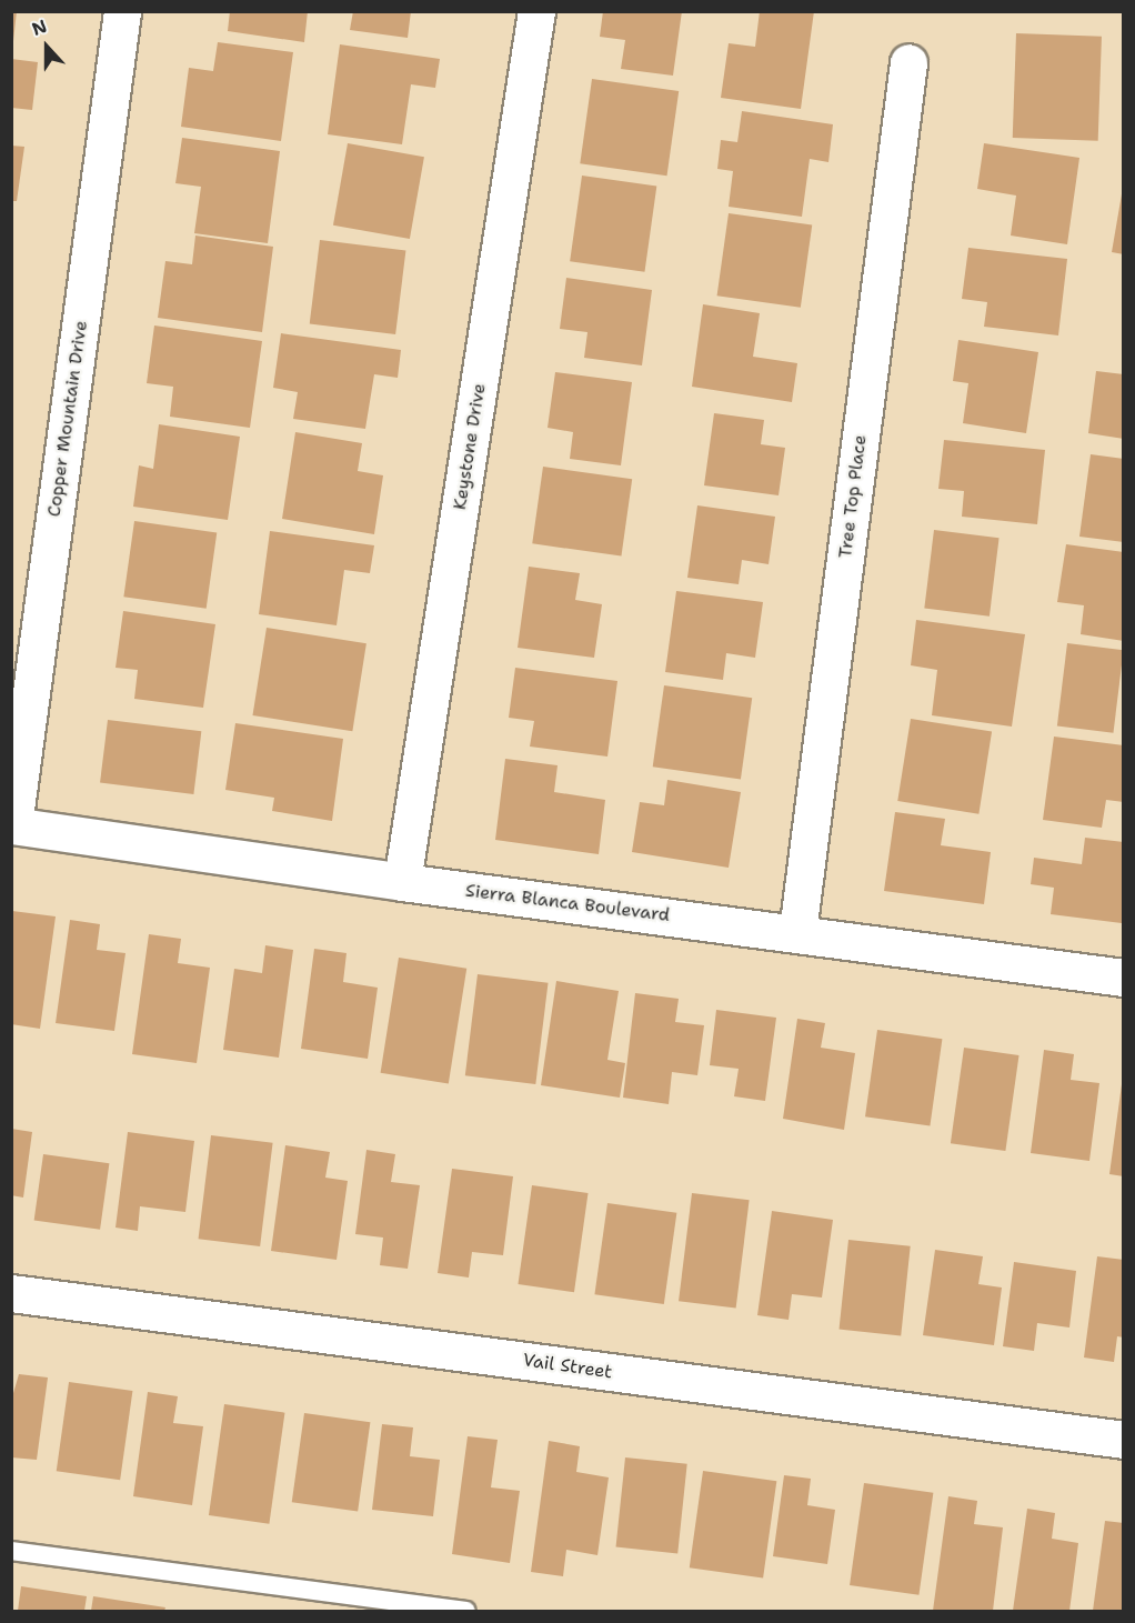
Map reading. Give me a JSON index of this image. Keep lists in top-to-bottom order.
{
  "streets": {
    "street": [
      "Copper Mountain Drive",
      "Keystone Drive",
      "Tree Top Place",
      "Sierra Blanca Boulevard",
      "Vail Street"
    ]
  },
  "crossings": [
    ["Copper Mountain Drive", "Sierra Blanca Boulevard"],
    ["Keystone Drive", "Sierra Blanca Boulevard"],
    ["Tree Top Place", "Sierra Blanca Boulevard"]
  ],
  "north": "top"
}
